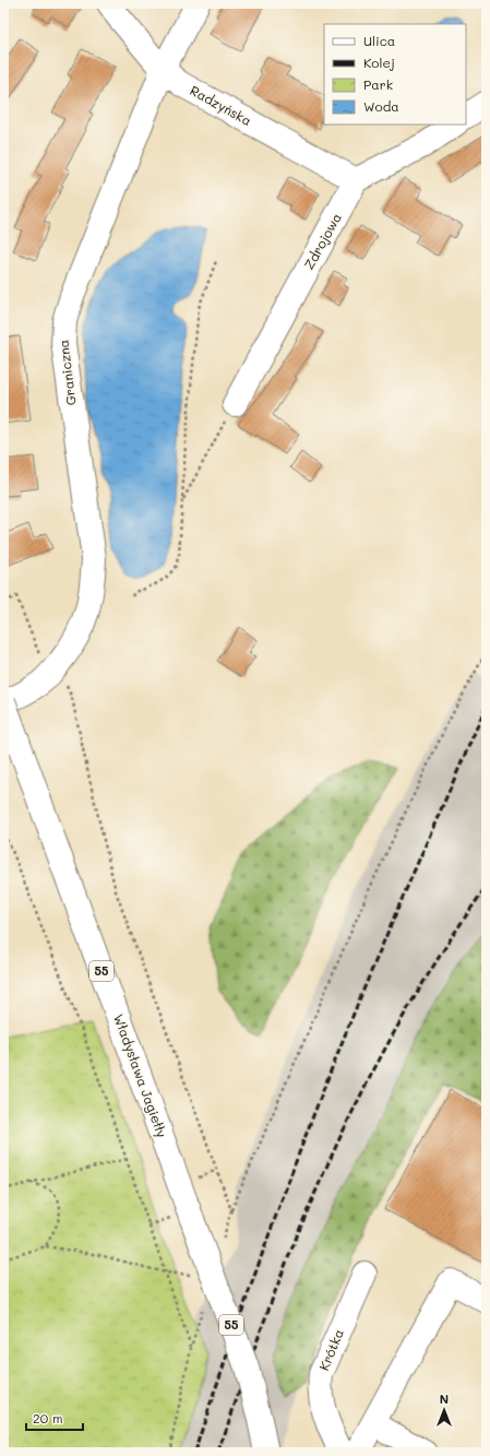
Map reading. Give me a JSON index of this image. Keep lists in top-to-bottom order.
{
  "streets": {
    "street": [
      "Radzyńska",
      "Zdrojowa",
      "Graniczna",
      "55",
      "Władysława Jagiełły",
      "Krótka"
    ]
  },
  "crossings": [
    ["Radzyńska", "Zdrojowa"],
    ["Radzyńska", "Graniczna"],
    ["Graniczna", "Władysława Jagiełły"]
  ],
  "legend": [
    "Ulica",
    "Kolej",
    "Park",
    "Woda"
  ],
  "scale_bar": "20 m",
  "north": "top"
}
